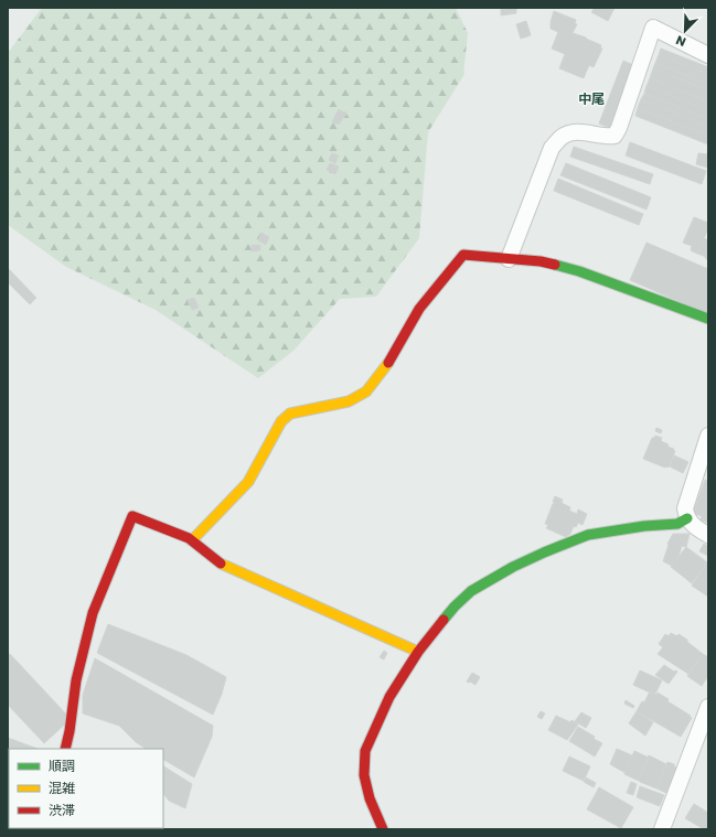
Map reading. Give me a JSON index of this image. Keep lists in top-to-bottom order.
{
  "districts": ["中尾"],
  "legend": ["順調", "混雑", "渋滞"],
  "north": "bottom left"
}
